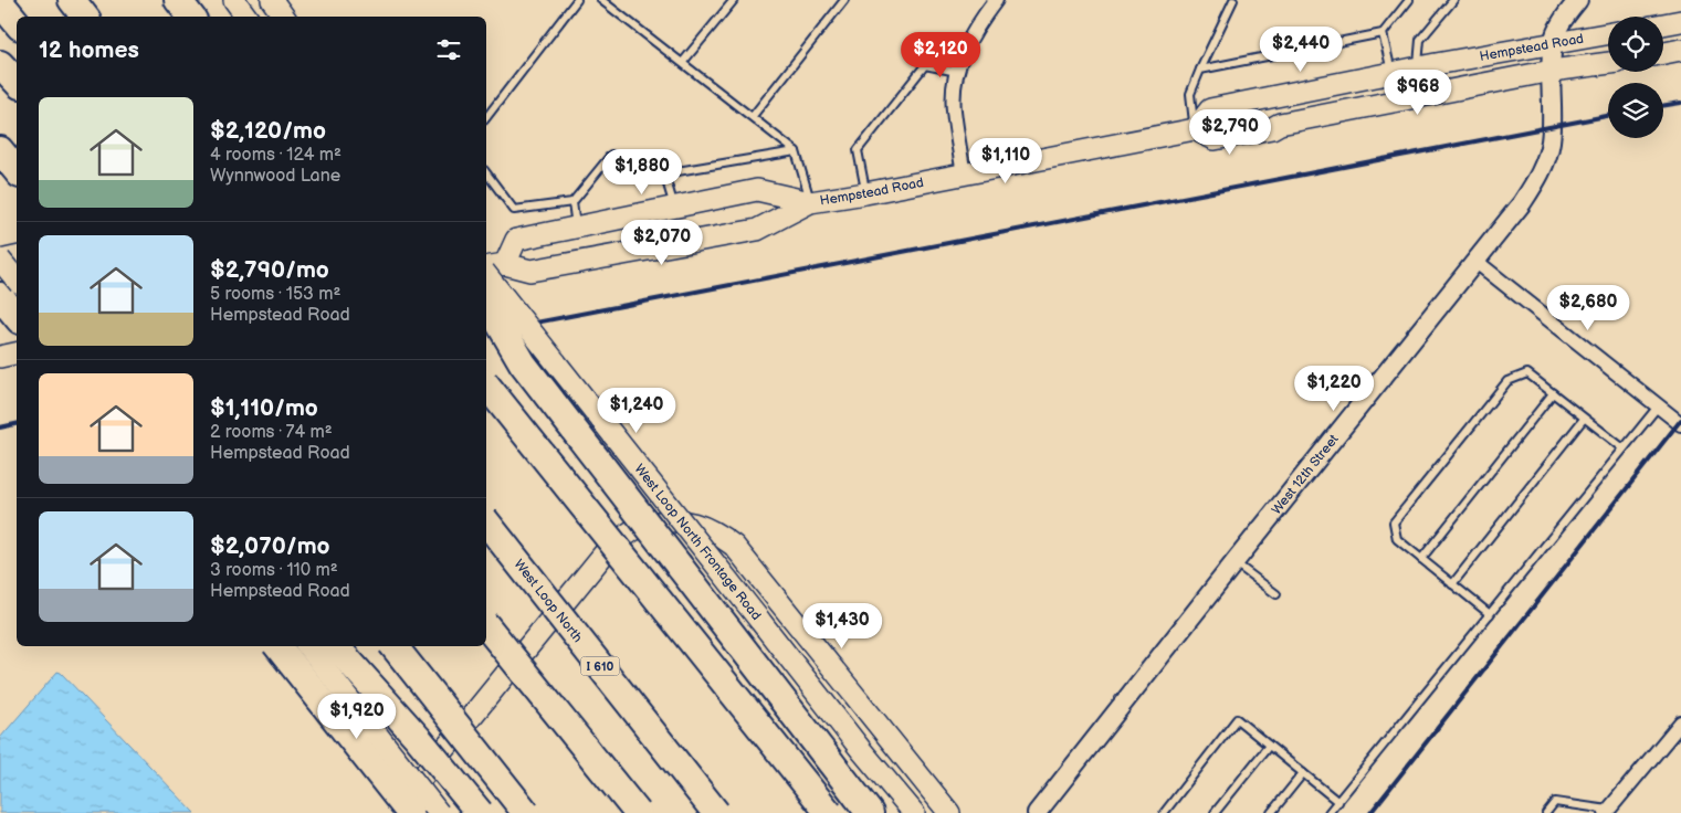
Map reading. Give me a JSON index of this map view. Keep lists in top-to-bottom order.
{
  "streets": {
    "highway": ["West Loop North", "I 610"],
    "main road": ["Hempstead Road", "West Loop North Frontage Road"],
    "street": ["West 12th Street"]
  },
  "crossings": [
    ["Hempstead Road", "West 12th Street"]
  ],
  "page": {
    "heading": "12 homes",
    "price": [
      "$2,440",
      "$2,120",
      "$968",
      "$2,790",
      "$1,110",
      "$1,880",
      "$2,070",
      "$2,680",
      "$1,220",
      "$1,240",
      "$1,430",
      "$1,920"
    ],
    "list": [
      {
        "name": "$2,120/mo",
        "note": "4 rooms · 124 m² · Wynnwood Lane"
      },
      {
        "name": "$2,790/mo",
        "note": "5 rooms · 153 m² · Hempstead Road"
      },
      {
        "name": "$1,110/mo",
        "note": "2 rooms · 74 m² · Hempstead Road"
      },
      {
        "name": "$2,070/mo",
        "note": "3 rooms · 110 m² · Hempstead Road"
      }
    ]
  }
}
